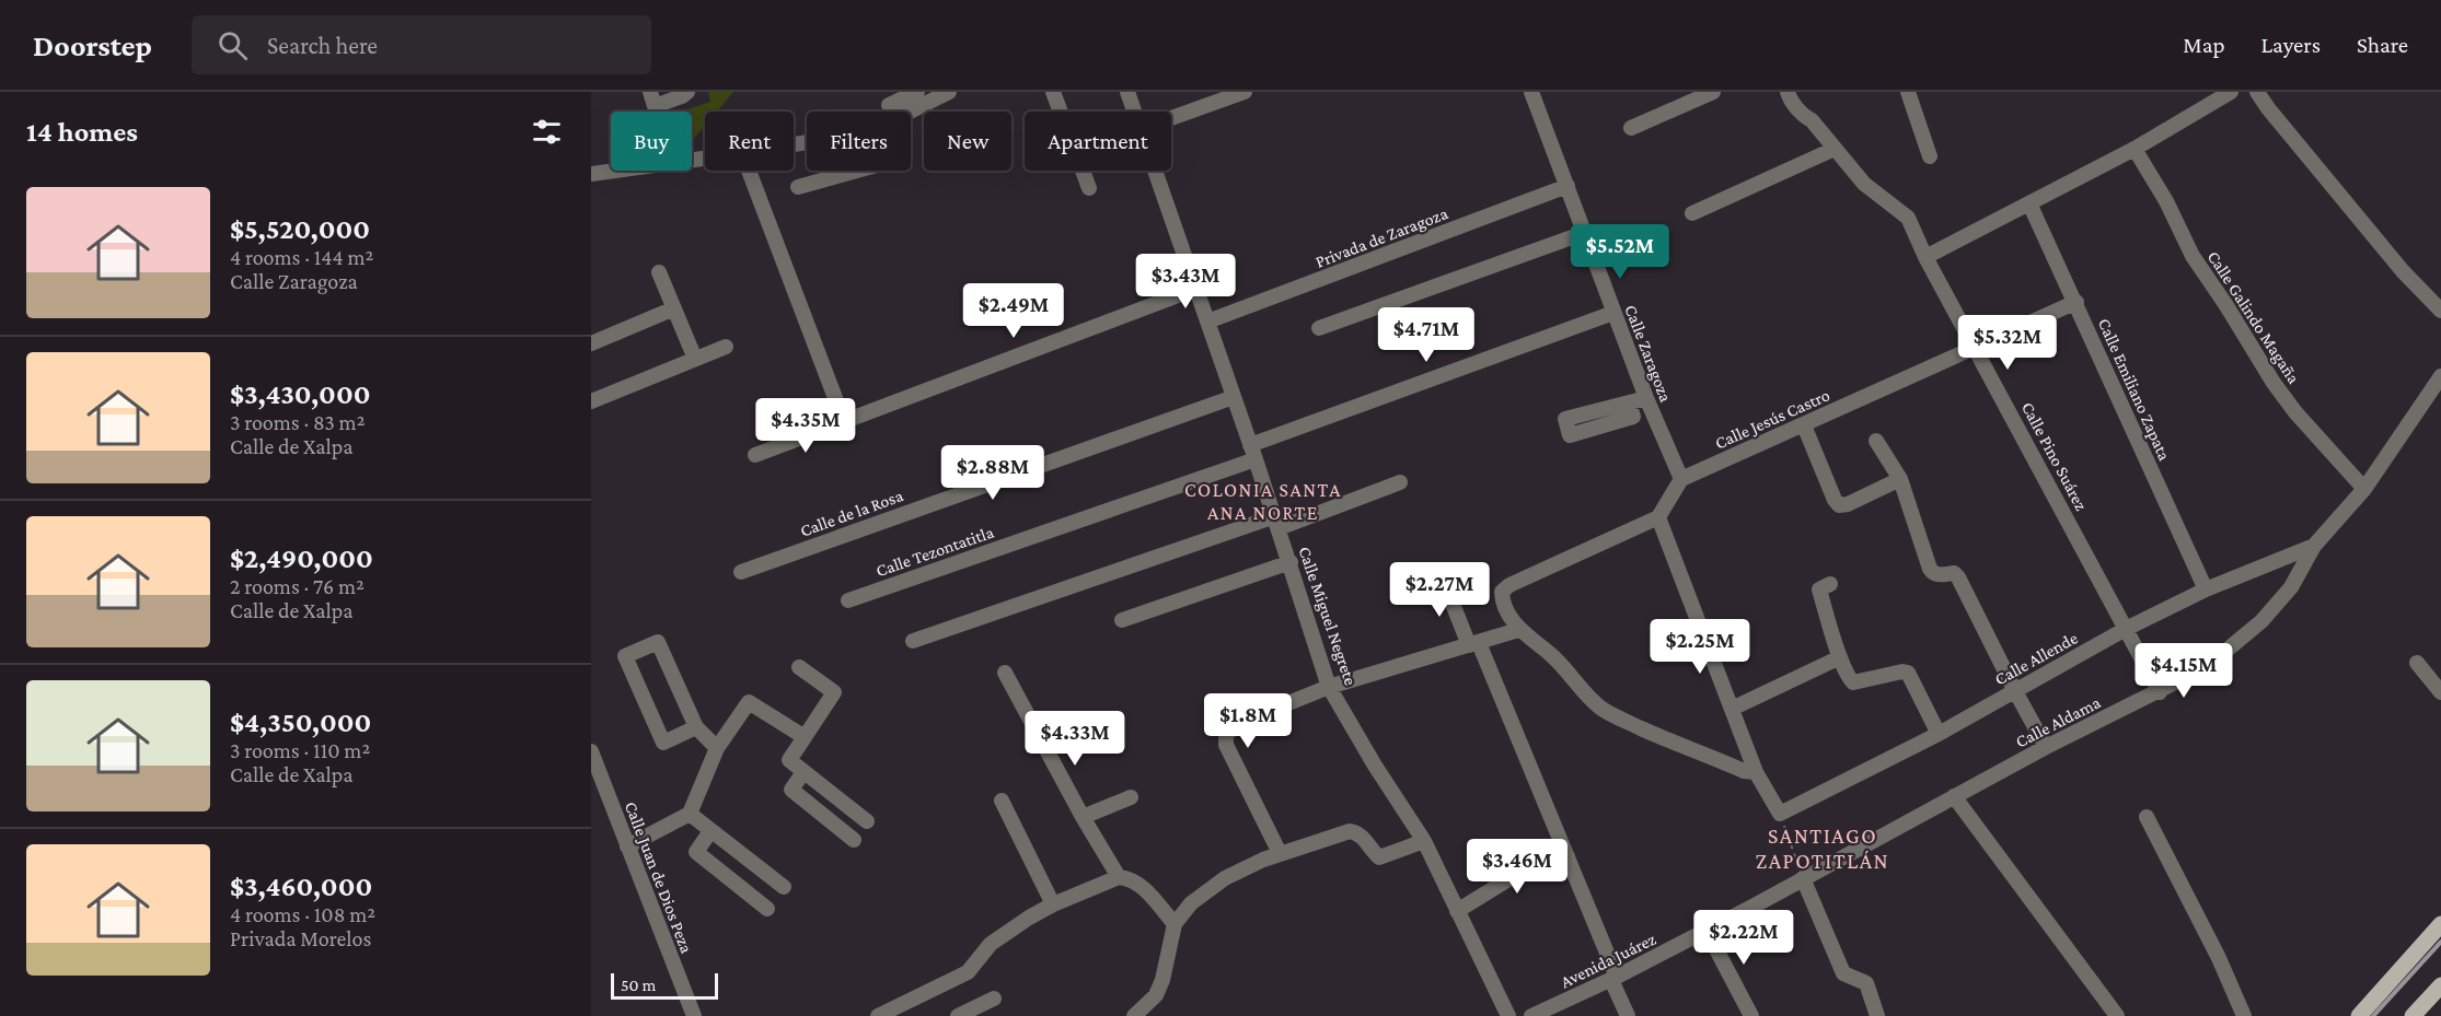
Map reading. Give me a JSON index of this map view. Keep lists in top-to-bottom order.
{
  "streets": {
    "street": [
      "Privada de Zaragoza",
      "Calle Galindo Magaña",
      "Calle Zaragoza",
      "Calle Emiliano Zapata",
      "Calle Jesús Castro",
      "Calle Pino Suárez",
      "Calle de la Rosa",
      "Calle Tezontatitla",
      "Calle Miguel Negrete",
      "Calle Allende",
      "Calle Aldama",
      "Calle Juan de Dios Peza",
      "Avenida Juárez"
    ]
  },
  "crossings": [
    ["Privada de Zaragoza", "Calle Zaragoza"],
    ["Privada de Zaragoza", "Calle Miguel Negrete"],
    ["Calle Galindo Magaña", "Calle Aldama"],
    ["Calle Zaragoza", "Calle Jesús Castro"],
    ["Calle Emiliano Zapata", "Calle Jesús Castro"],
    ["Calle Emiliano Zapata", "Calle Allende"],
    ["Calle Jesús Castro", "Calle Pino Suárez"],
    ["Calle Pino Suárez", "Calle Allende"],
    ["Calle Pino Suárez", "Calle Aldama"],
    ["Calle de la Rosa", "Calle Miguel Negrete"],
    ["Calle Tezontatitla", "Calle Miguel Negrete"],
    ["Calle Allende", "Calle Aldama"],
    ["Calle Aldama", "Avenida Juárez"]
  ],
  "districts": ["COLONIA SANTA ANA NORTE", "SANTIAGO ZAPOTITLÁN"],
  "scale_bar": "50 m",
  "page": {
    "header": "Doorstep",
    "search": "Search here",
    "nav": ["Map", "Layers", "Share"],
    "heading": "14 homes",
    "chip": [
      "Buy",
      "Rent",
      "Filters",
      "New",
      "Apartment"
    ],
    "list": [
      {
        "name": "$5,520,000",
        "note": "4 rooms · 144 m² · Calle Zaragoza"
      },
      {
        "name": "$3,430,000",
        "note": "3 rooms · 83 m² · Calle de Xalpa"
      },
      {
        "name": "$2,490,000",
        "note": "2 rooms · 76 m² · Calle de Xalpa"
      },
      {
        "name": "$4,350,000",
        "note": "3 rooms · 110 m² · Calle de Xalpa"
      },
      {
        "name": "$3,460,000",
        "note": "4 rooms · 108 m² · Privada Morelos"
      }
    ],
    "price": [
      "$5.52M",
      "$3.43M",
      "$2.49M",
      "$4.71M",
      "$5.32M",
      "$4.35M",
      "$2.88M",
      "$2.27M",
      "$2.25M",
      "$4.15M",
      "$1.8M",
      "$4.33M",
      "$3.46M",
      "$2.22M"
    ],
    "scale": "50 m"
  }
}
